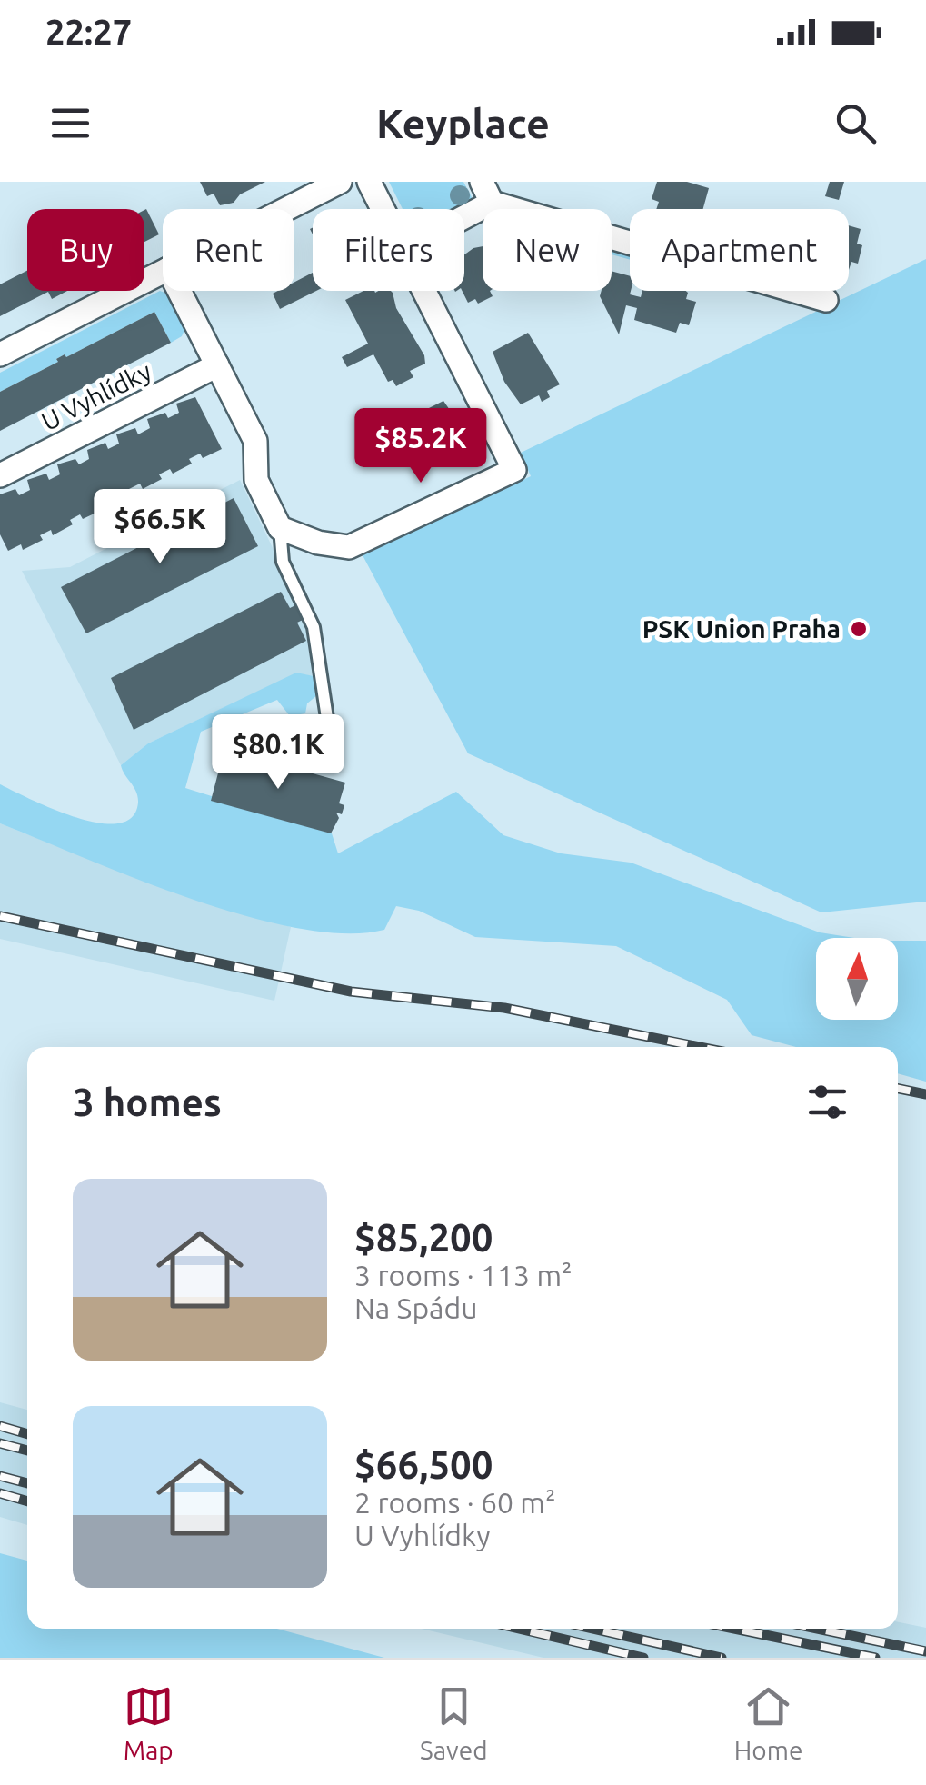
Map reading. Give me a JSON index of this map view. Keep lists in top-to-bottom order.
{
  "streets": {
    "street": ["U Vyhlídky"]
  },
  "places": ["PSK Union Praha"],
  "north": "top",
  "page": {
    "status": "22:27",
    "header": "Keyplace",
    "chip": [
      "Buy",
      "Rent",
      "Filters",
      "New",
      "Apartment"
    ],
    "price": ["$85.2K", "$66.5K", "$80.1K"],
    "heading": "3 homes",
    "list": [
      {
        "name": "$85,200",
        "note": "3 rooms · 113 m² · Na Spádu"
      },
      {
        "name": "$66,500",
        "note": "2 rooms · 60 m² · U Vyhlídky"
      }
    ],
    "tabs": ["Map", "Saved", "Home"]
  }
}
